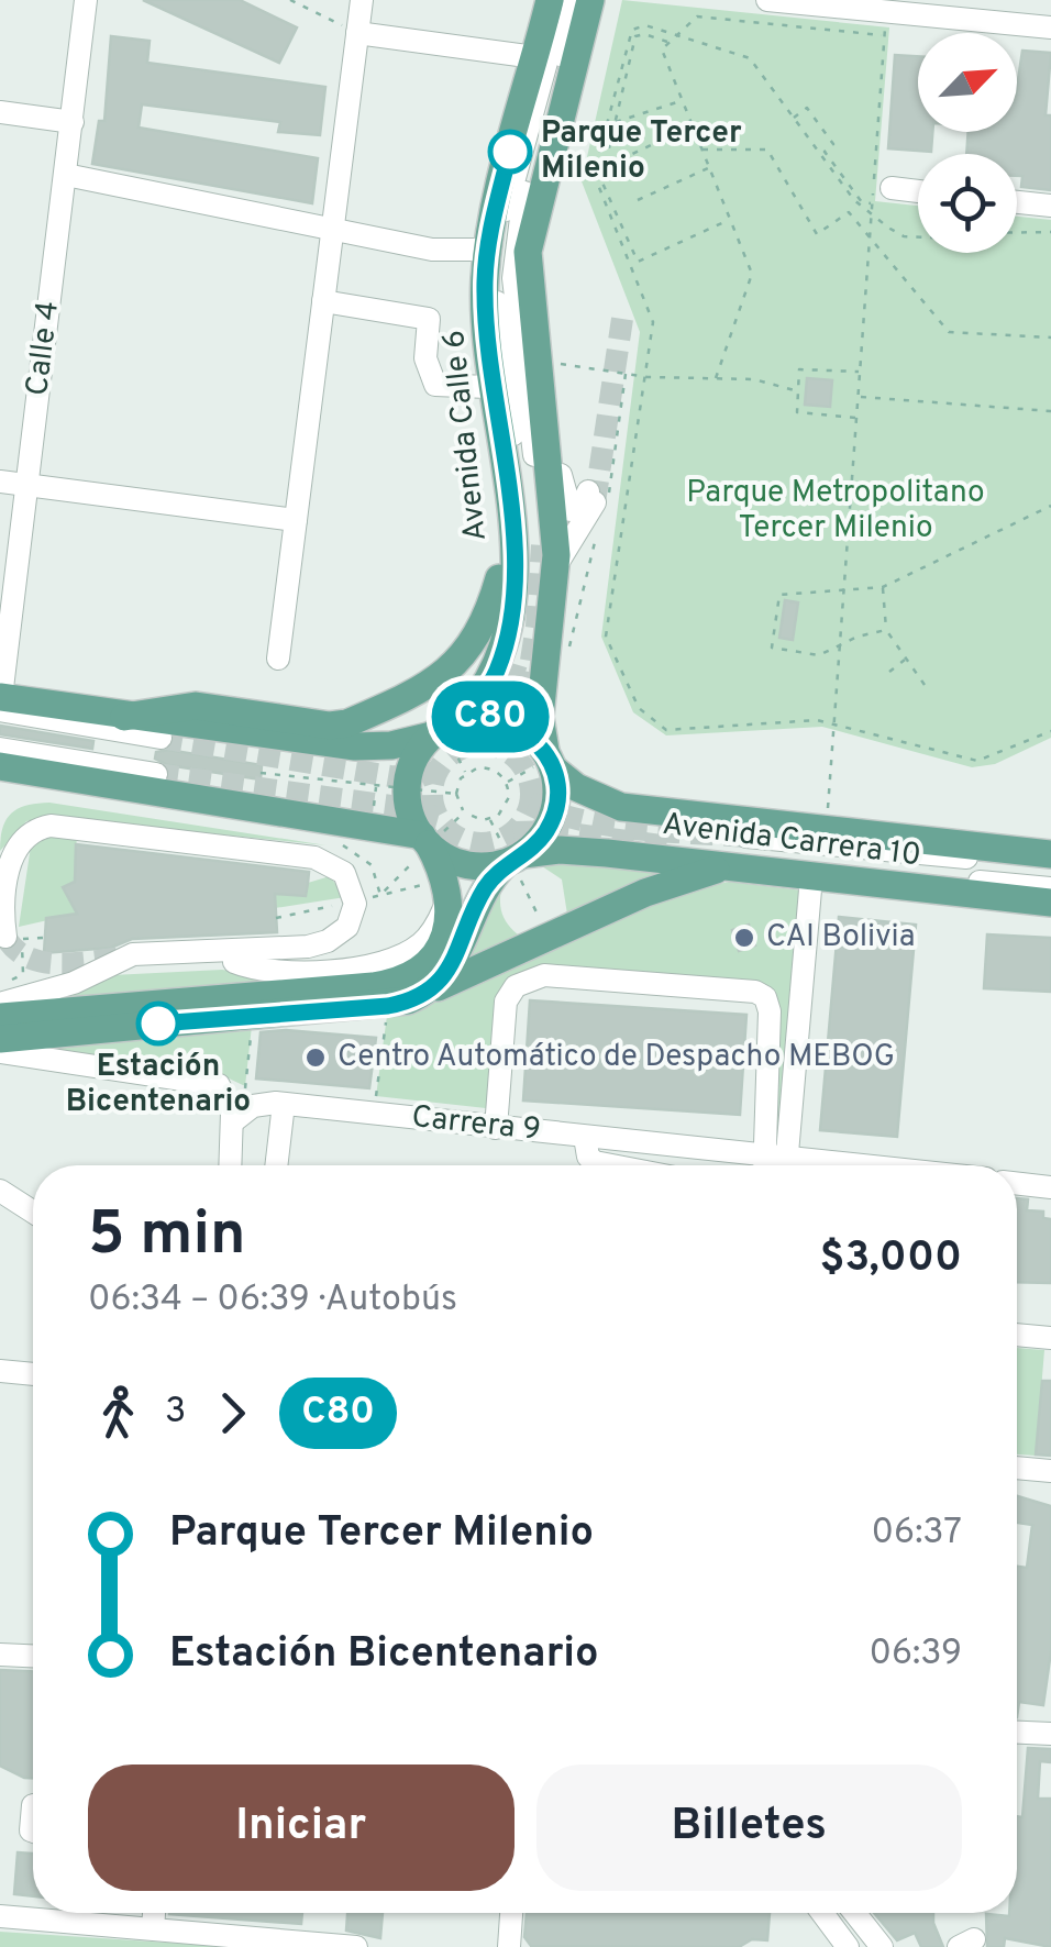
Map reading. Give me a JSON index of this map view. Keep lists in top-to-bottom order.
{
  "streets": {
    "main road": ["Avenida Calle 6", "Avenida Carrera 10"],
    "street": ["Calle 4", "Carrera 9"]
  },
  "crossings": [
    ["Avenida Calle 6", "Avenida Carrera 10"]
  ],
  "parks": ["Parque Metropolitano Tercer Milenio"],
  "places": [
    "Parque Tercer Milenio",
    "CAI Bolivia",
    "Estación Bicentenario",
    "Centro Automático de Despacho MEBOG"
  ],
  "lines": ["bus line C80"],
  "north": "top right",
  "page": {
    "on_map": "C80",
    "heading": ["5 min", "06:34 – 06:39 · Autobús", "$3,000"],
    "legs": ["3", "C80"],
    "list": [
      {
        "name": "Parque Tercer Milenio",
        "value": "06:37"
      },
      {
        "name": "Estación Bicentenario",
        "value": "06:39"
      }
    ],
    "buttons": ["Iniciar", "Billetes"]
  }
}
